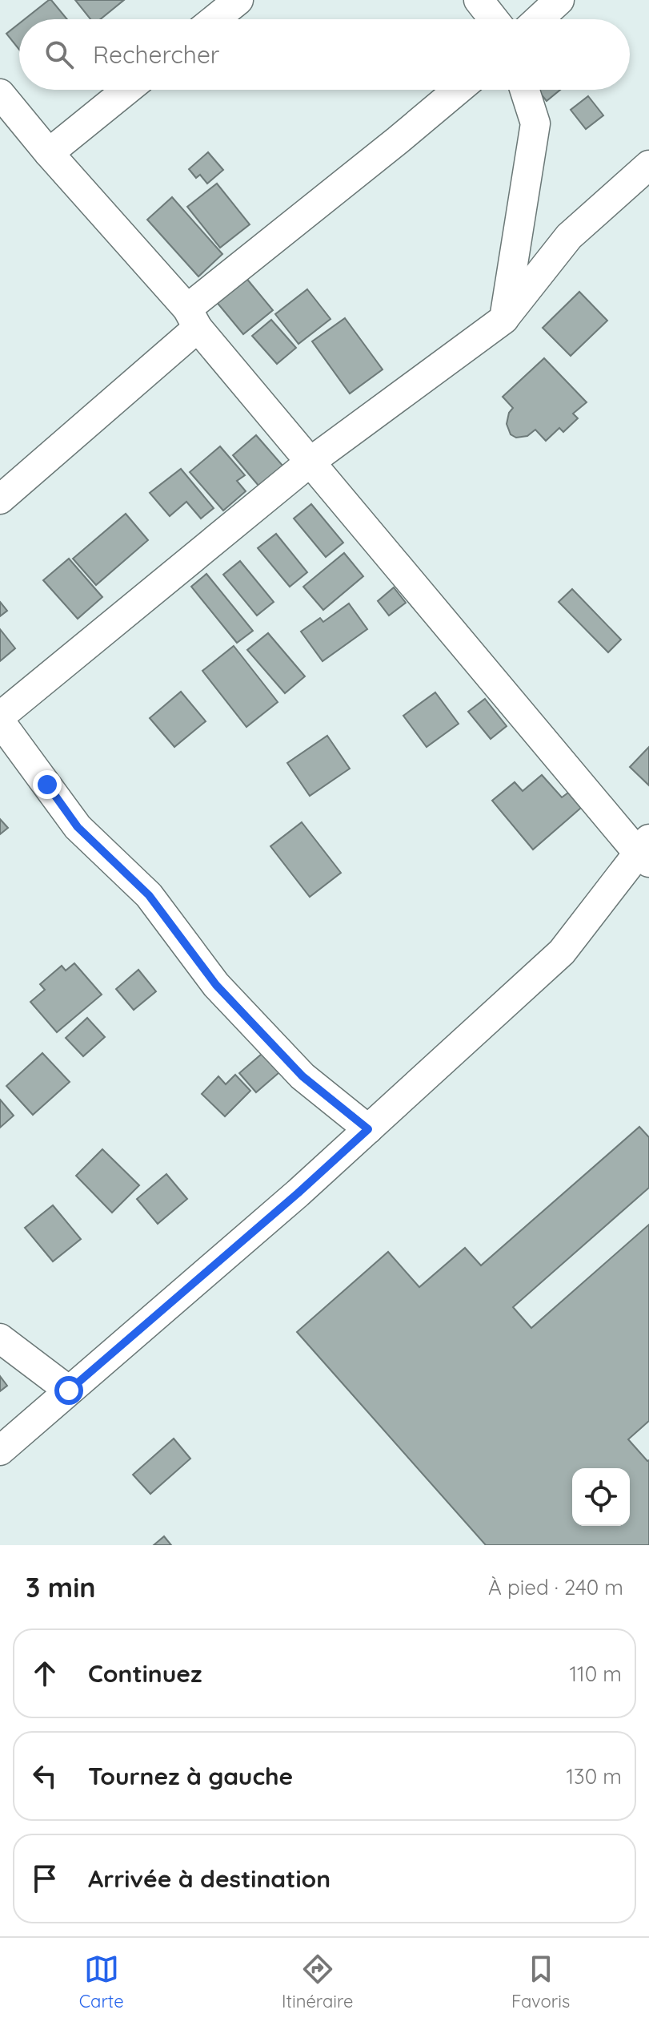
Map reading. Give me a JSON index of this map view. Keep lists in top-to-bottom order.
{
  "page": {
    "search": "Rechercher",
    "heading": ["3 min", "À pied · 240 m"],
    "list": [
      ["Continuez", "110 m"],
      ["Tournez à gauche", "130 m"],
      "Arrivée à destination"
    ],
    "nav": ["Carte", "Itinéraire", "Favoris"]
  }
}
